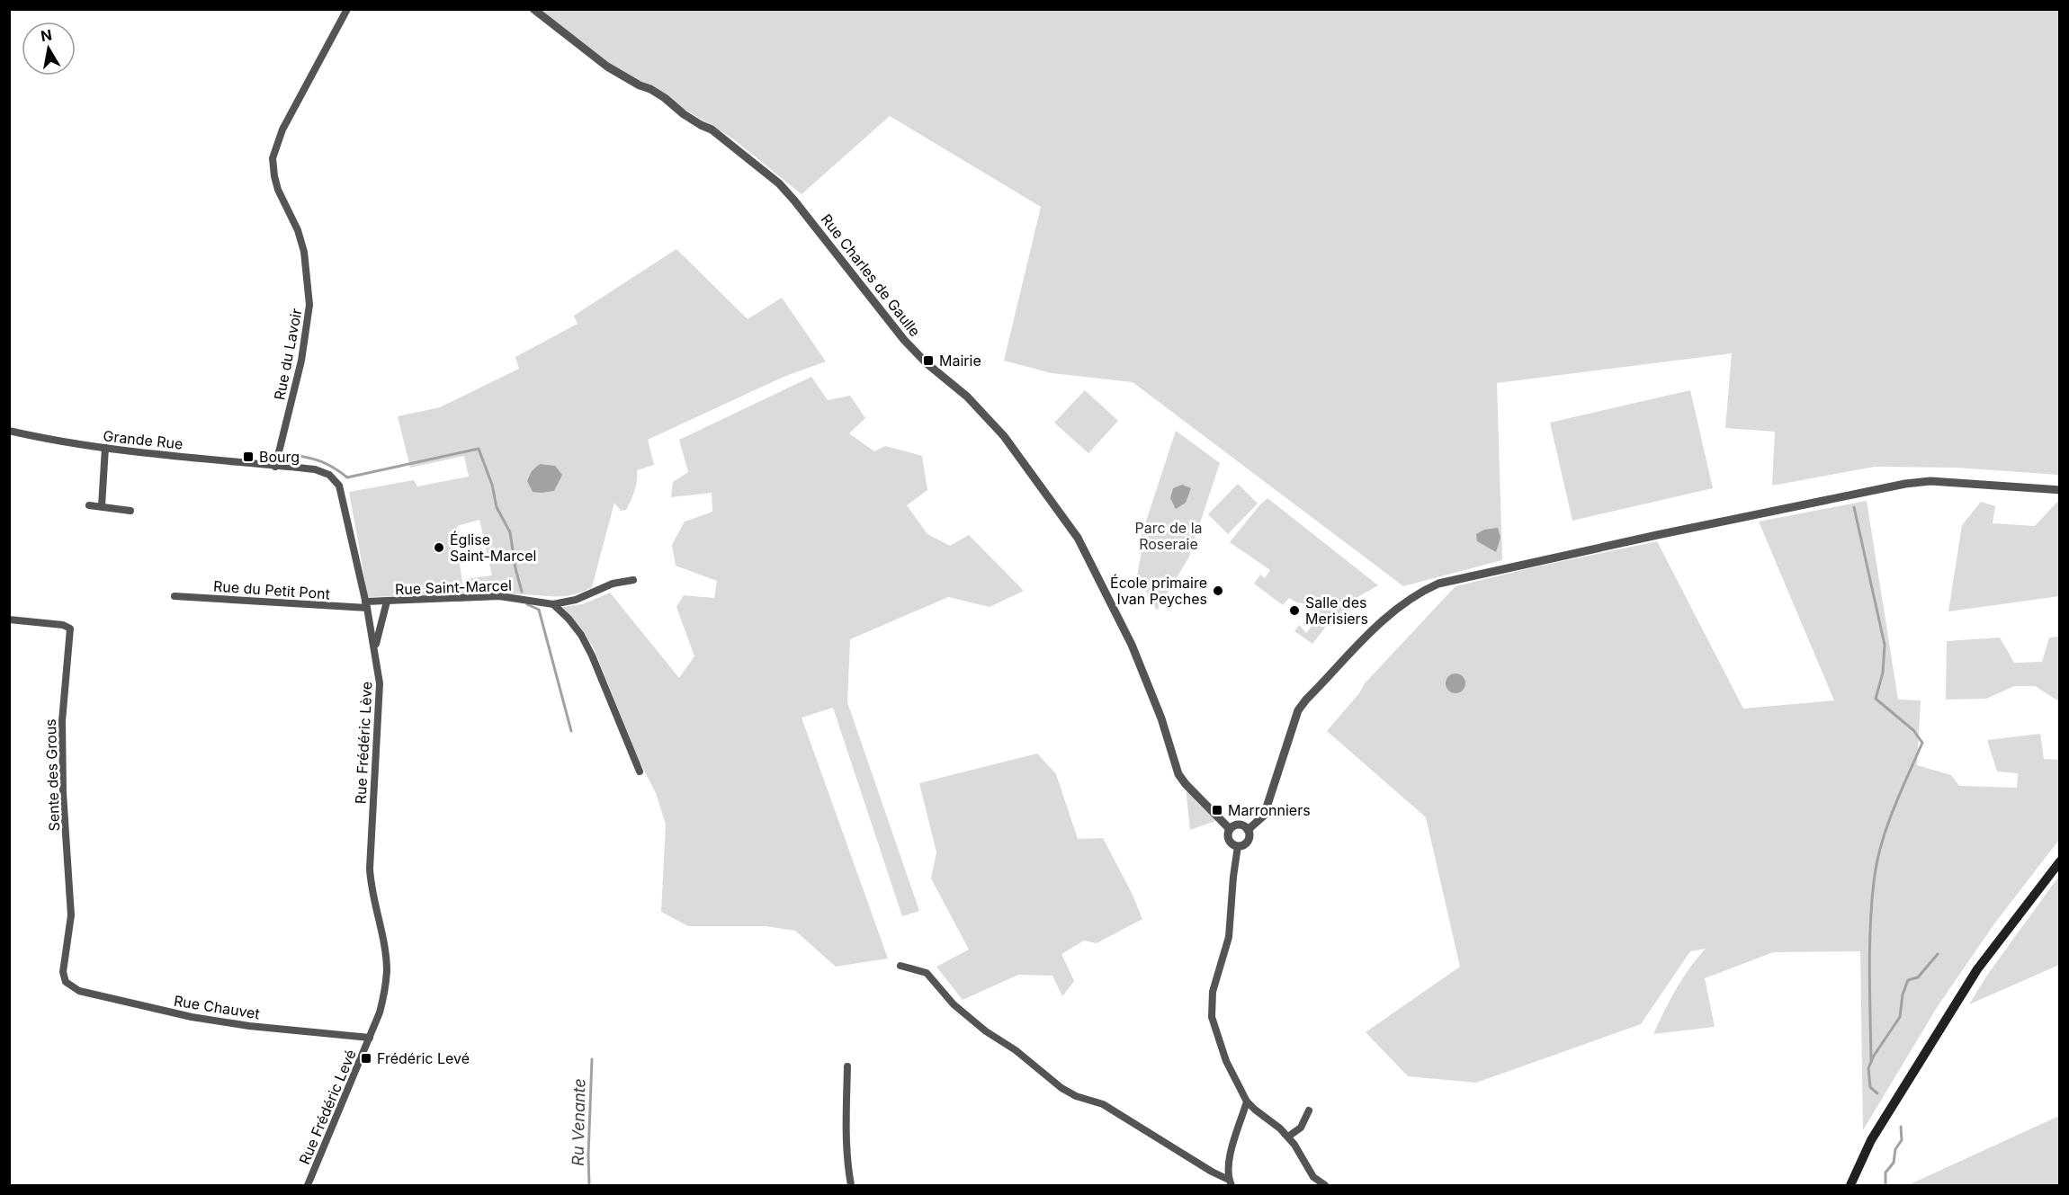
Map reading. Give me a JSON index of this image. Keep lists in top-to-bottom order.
{
  "streets": {
    "street": [
      "Rue Charles de Gaulle",
      "Rue du Lavoir",
      "Grande Rue",
      "Rue Saint-Marcel",
      "Rue du Petit Pont",
      "Rue Frédéric Lève",
      "Sente des Grous",
      "Rue Chauvet",
      "Rue Frédéric Levé"
    ]
  },
  "crossings": [
    ["Rue du Lavoir", "Grande Rue"],
    ["Rue du Lavoir", "Rue Frédéric Lève"],
    ["Grande Rue", "Rue Frédéric Lève"],
    ["Rue Saint-Marcel", "Rue du Petit Pont"],
    ["Rue Saint-Marcel", "Rue Frédéric Lève"],
    ["Rue du Petit Pont", "Rue Frédéric Lève"],
    ["Rue Frédéric Lève", "Rue Chauvet"],
    ["Rue Frédéric Lève", "Rue Frédéric Levé"],
    ["Sente des Grous", "Rue Chauvet"],
    ["Rue Chauvet", "Rue Frédéric Levé"]
  ],
  "water": ["Ru Venante"],
  "parks": ["Parc de la Roseraie"],
  "places": {
    "transit": [
      "Mairie",
      "Bourg",
      "Marronniers",
      "Frédéric Levé"
    ],
    "other": ["Église Saint-Marcel", "École primaire Ivan Peyches", "Salle des Merisiers"]
  },
  "north": "top"
}
